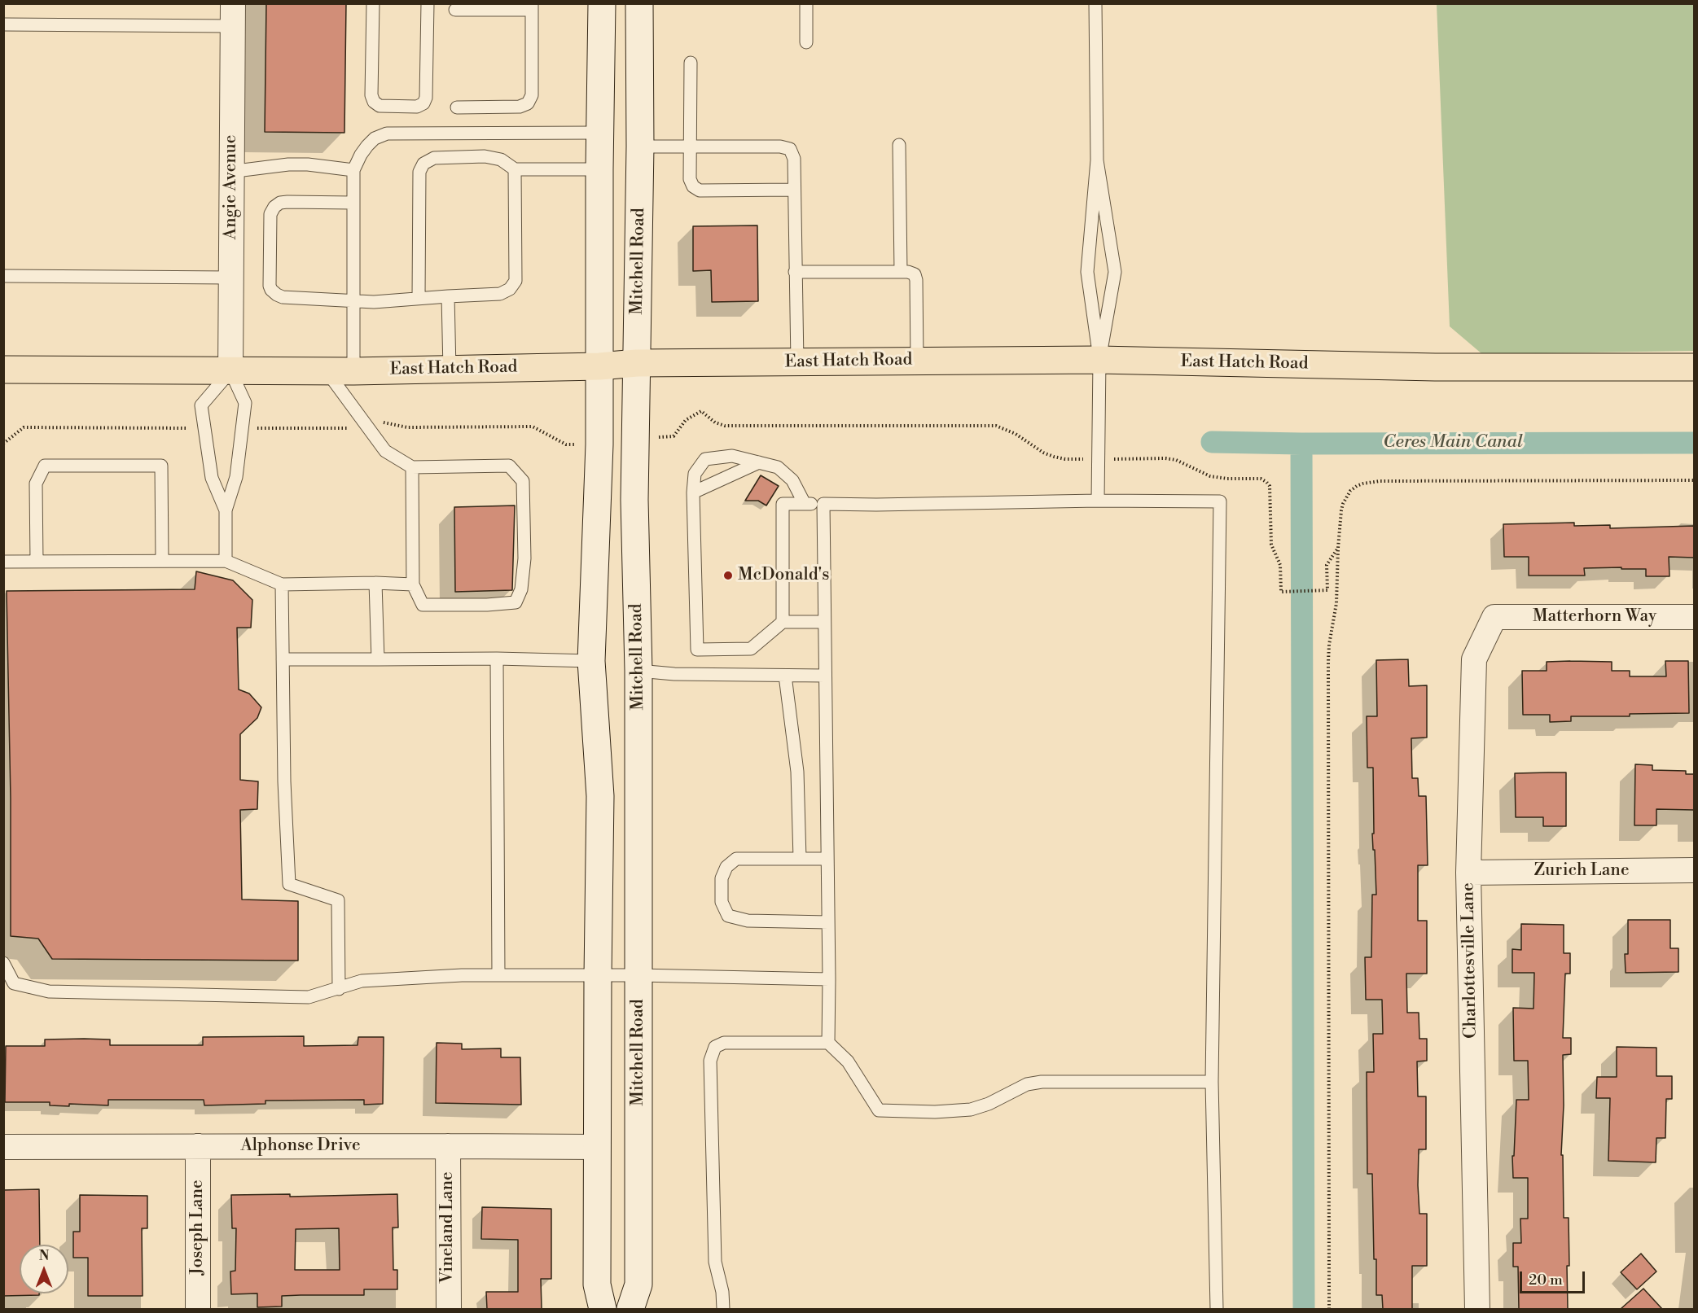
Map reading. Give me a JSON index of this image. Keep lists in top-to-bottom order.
{
  "streets": {
    "main road": ["Mitchell Road", "East Hatch Road"],
    "street": [
      "Angie Avenue",
      "Matterhorn Way",
      "Zurich Lane",
      "Charlottesville Lane",
      "Alphonse Drive",
      "Joseph Lane",
      "Vineland Lane"
    ]
  },
  "crossings": [
    ["Angie Avenue", "East Hatch Road"],
    ["Mitchell Road", "East Hatch Road"],
    ["Matterhorn Way", "Charlottesville Lane"],
    ["Zurich Lane", "Charlottesville Lane"],
    ["Alphonse Drive", "Joseph Lane"],
    ["Alphonse Drive", "Vineland Lane"]
  ],
  "water": ["Ceres Main Canal"],
  "places": ["McDonald's"],
  "scale_bar": "20 m",
  "north": "top"
}
